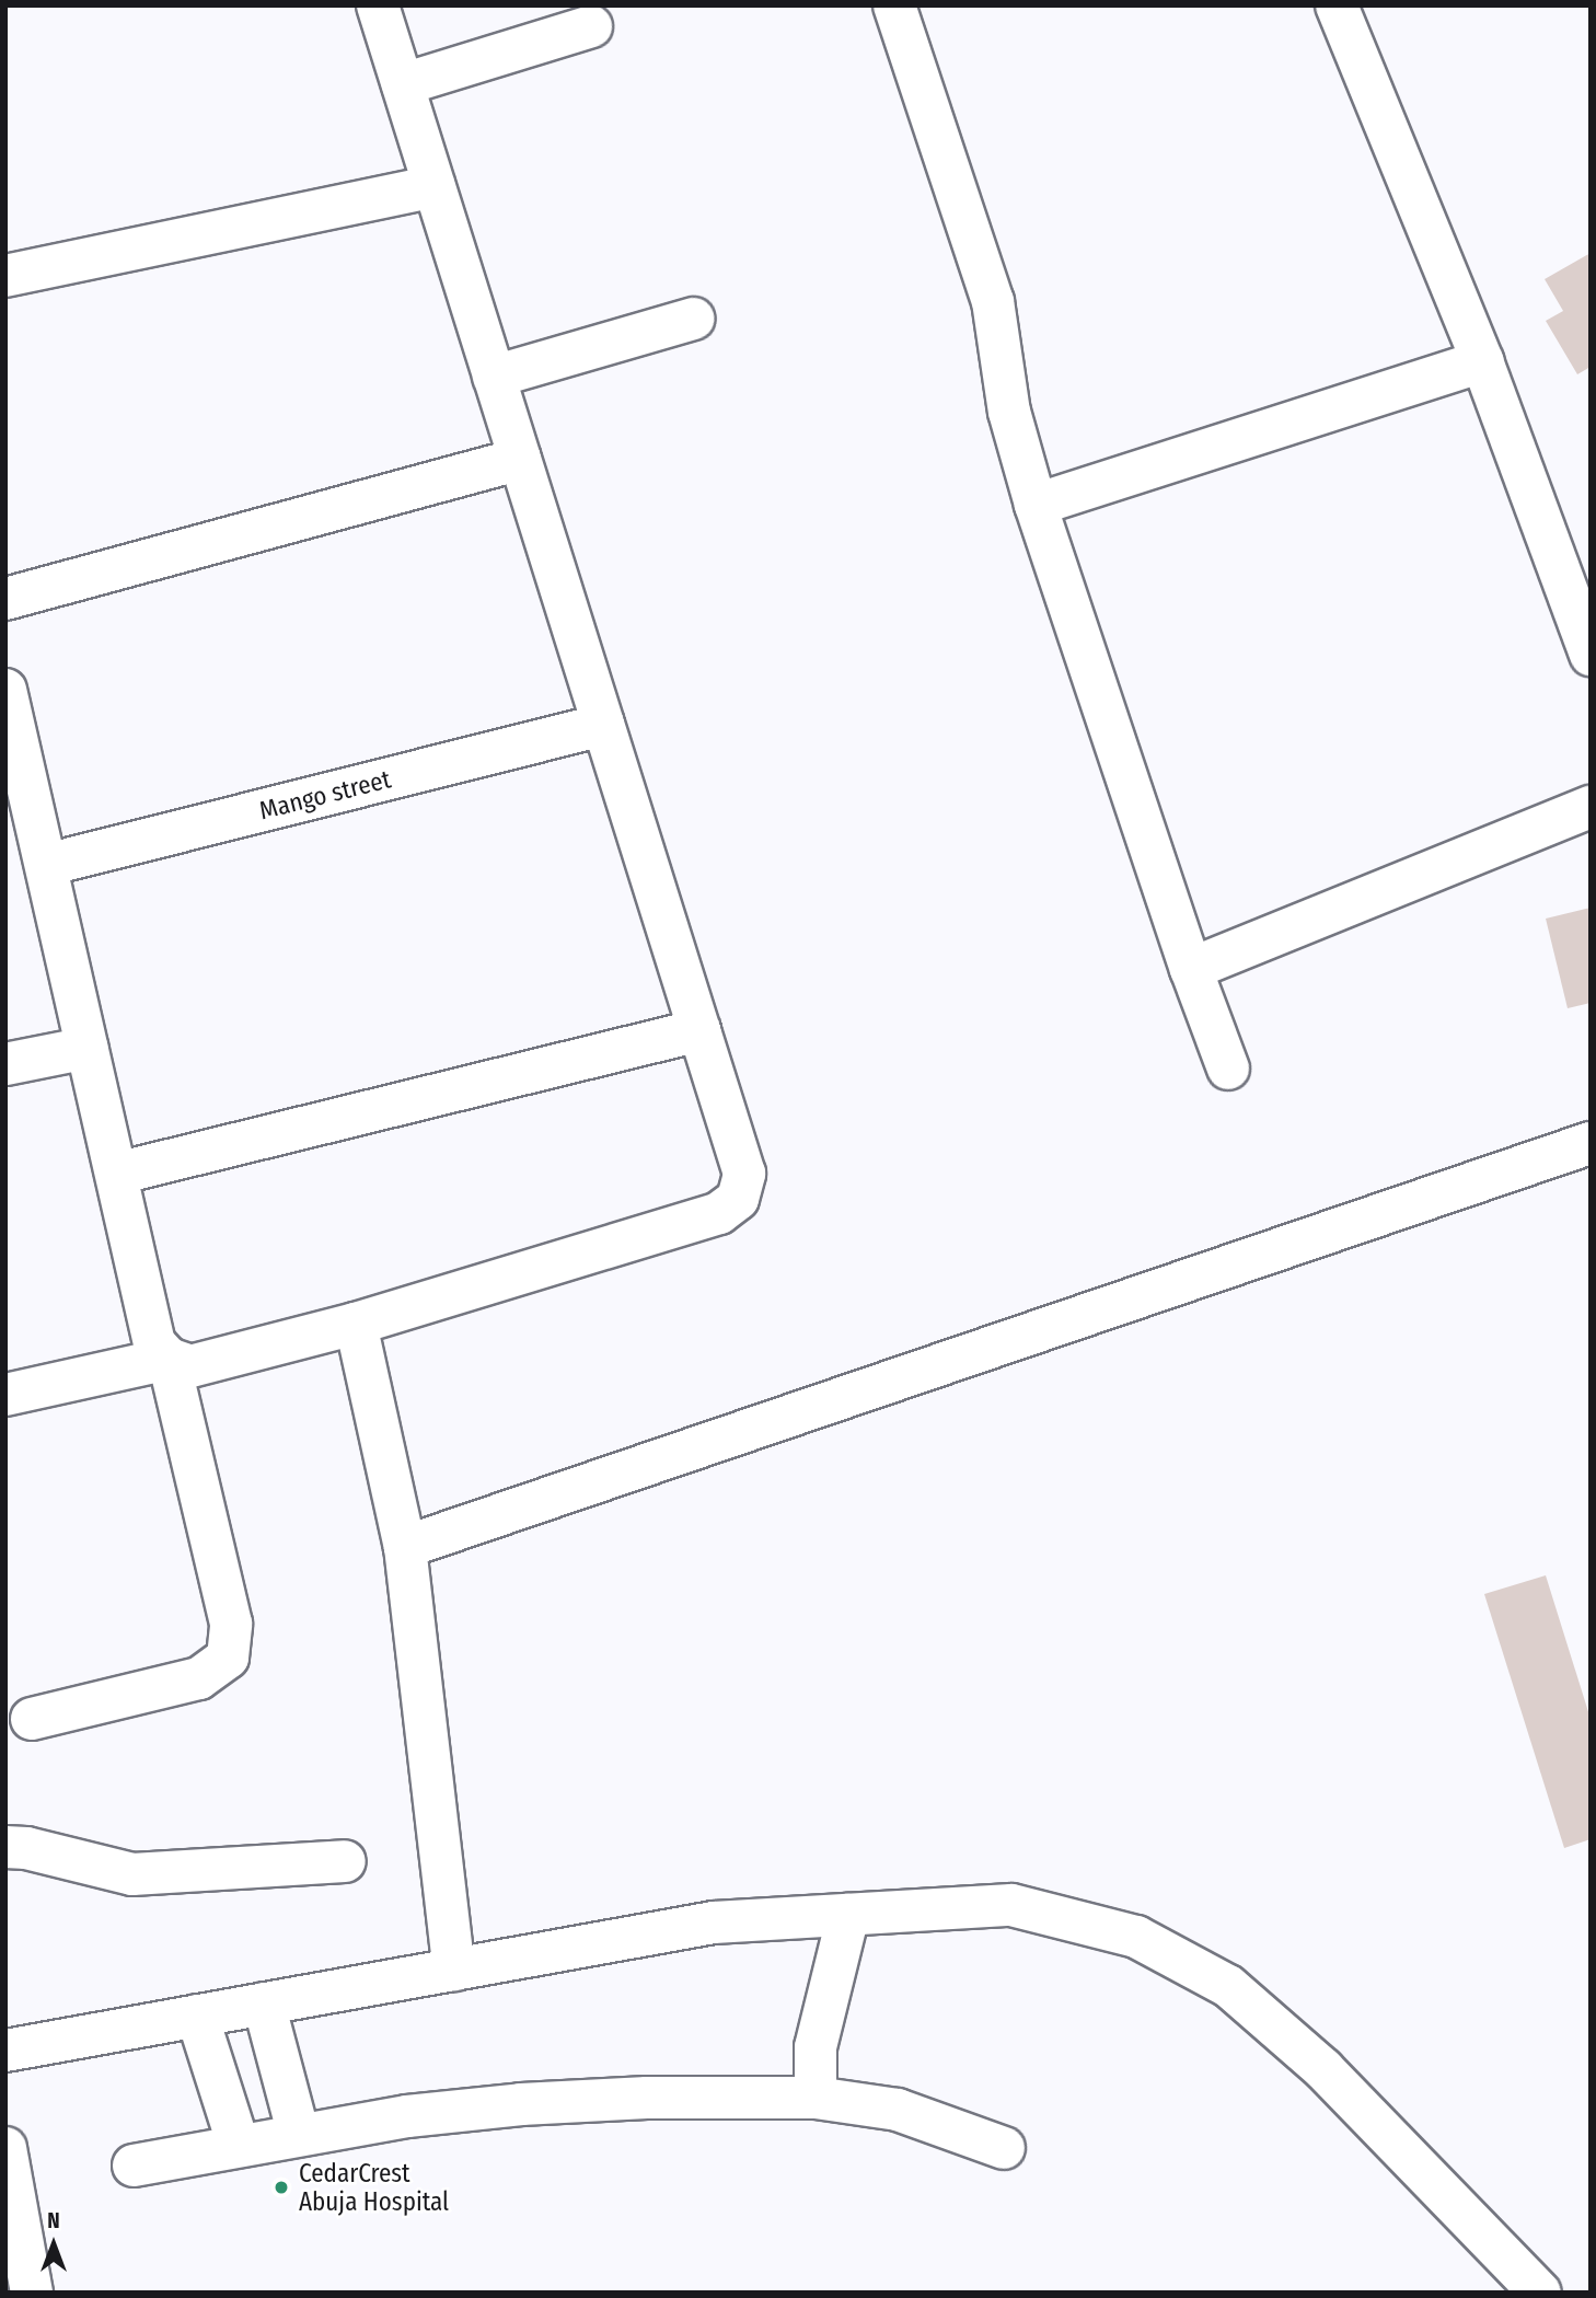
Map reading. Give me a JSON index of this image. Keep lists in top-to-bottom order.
{
  "streets": {
    "street": ["Mango street"]
  },
  "places": ["CedarCrest Abuja Hospital"],
  "north": "top"
}
